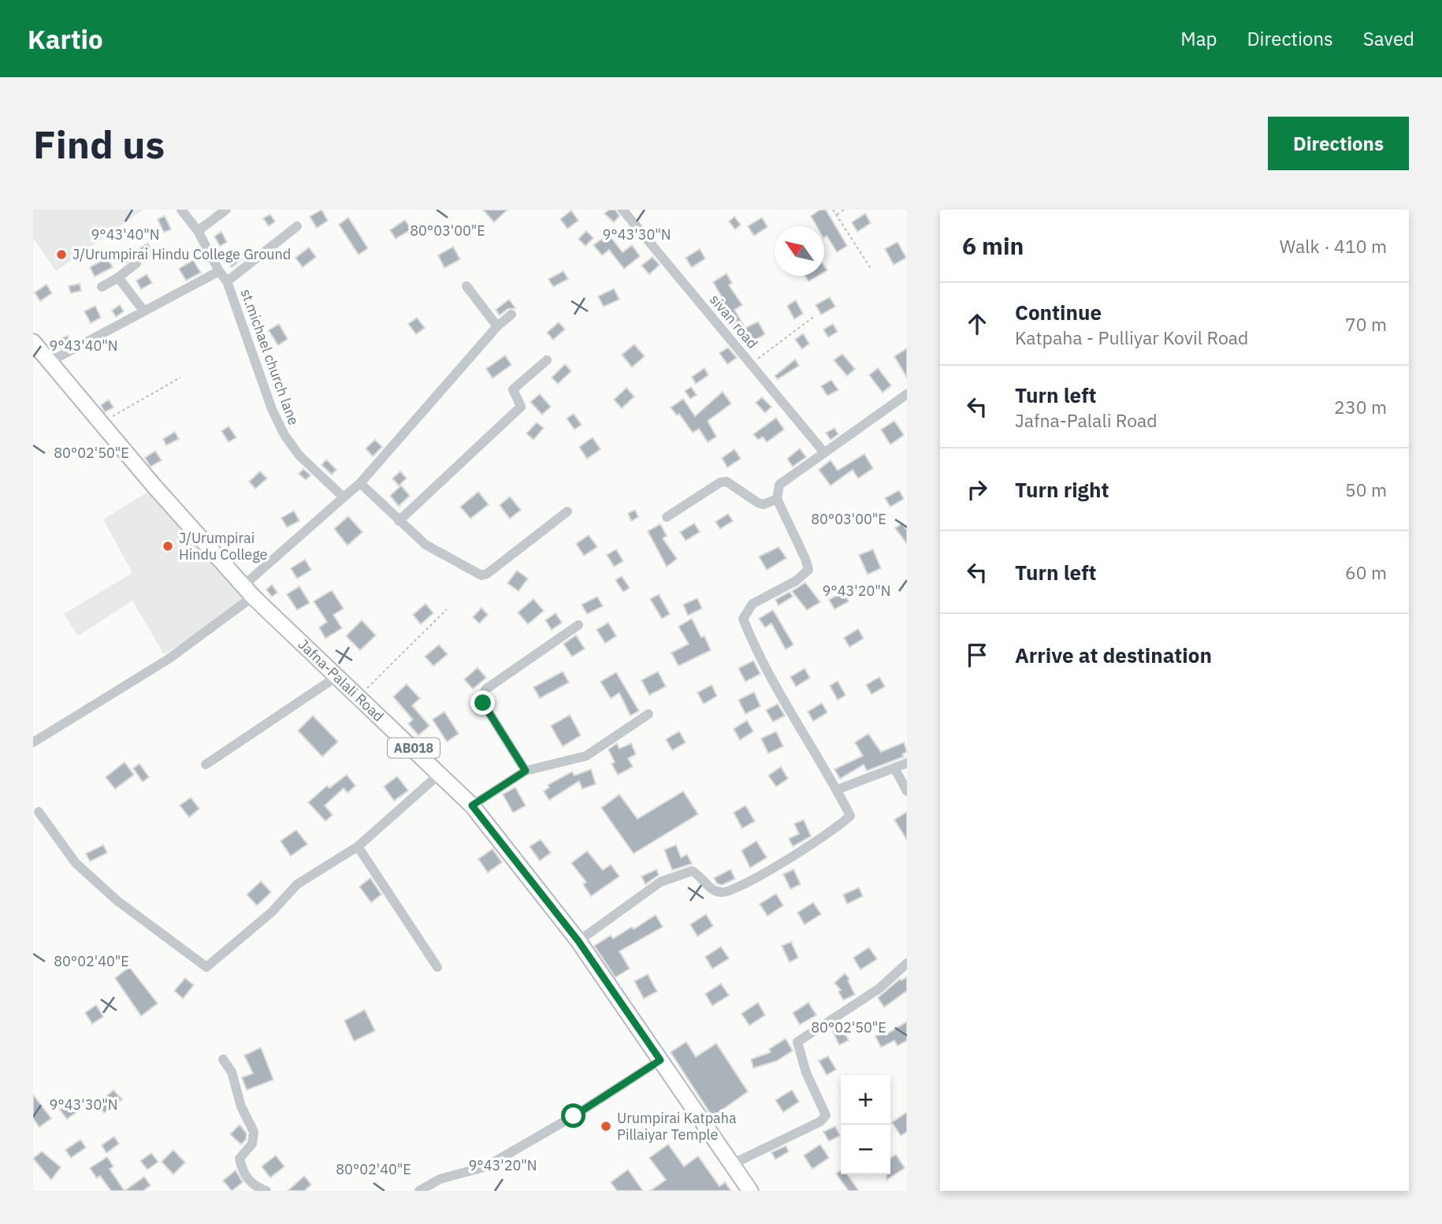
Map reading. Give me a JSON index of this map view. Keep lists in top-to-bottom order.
{
  "streets": {
    "main road": ["Jafna-Palali Road", "AB018"],
    "street": ["sivan road", "st.michael church lane"]
  },
  "places": ["J/Urumpirai Hindu College Ground", "J/Urumpirai Hindu College", "Urumpirai Katpaha Pillaiyar Temple"],
  "north": "top left",
  "page": {
    "header": "Kartio",
    "nav": ["Map", "Directions", "Saved"],
    "buttons": "Directions",
    "title": "Find us",
    "heading": ["6 min", "Walk · 410 m"],
    "list": [
      ["Continue", "Katpaha - Pulliyar Kovil Road", "70 m"],
      ["Turn left", "Jafna-Palali Road", "230 m"],
      ["Turn right", "50 m"],
      ["Turn left", "60 m"],
      "Arrive at destination"
    ],
    "map_buttons": ["+", "−"]
  },
  "coordinates": [
    "80°03'00\"E",
    "9°43'40\"N",
    "9°43'30\"N",
    "80°02'50\"E",
    "9°43'20\"N",
    "80°02'40\"E"
  ]
}
